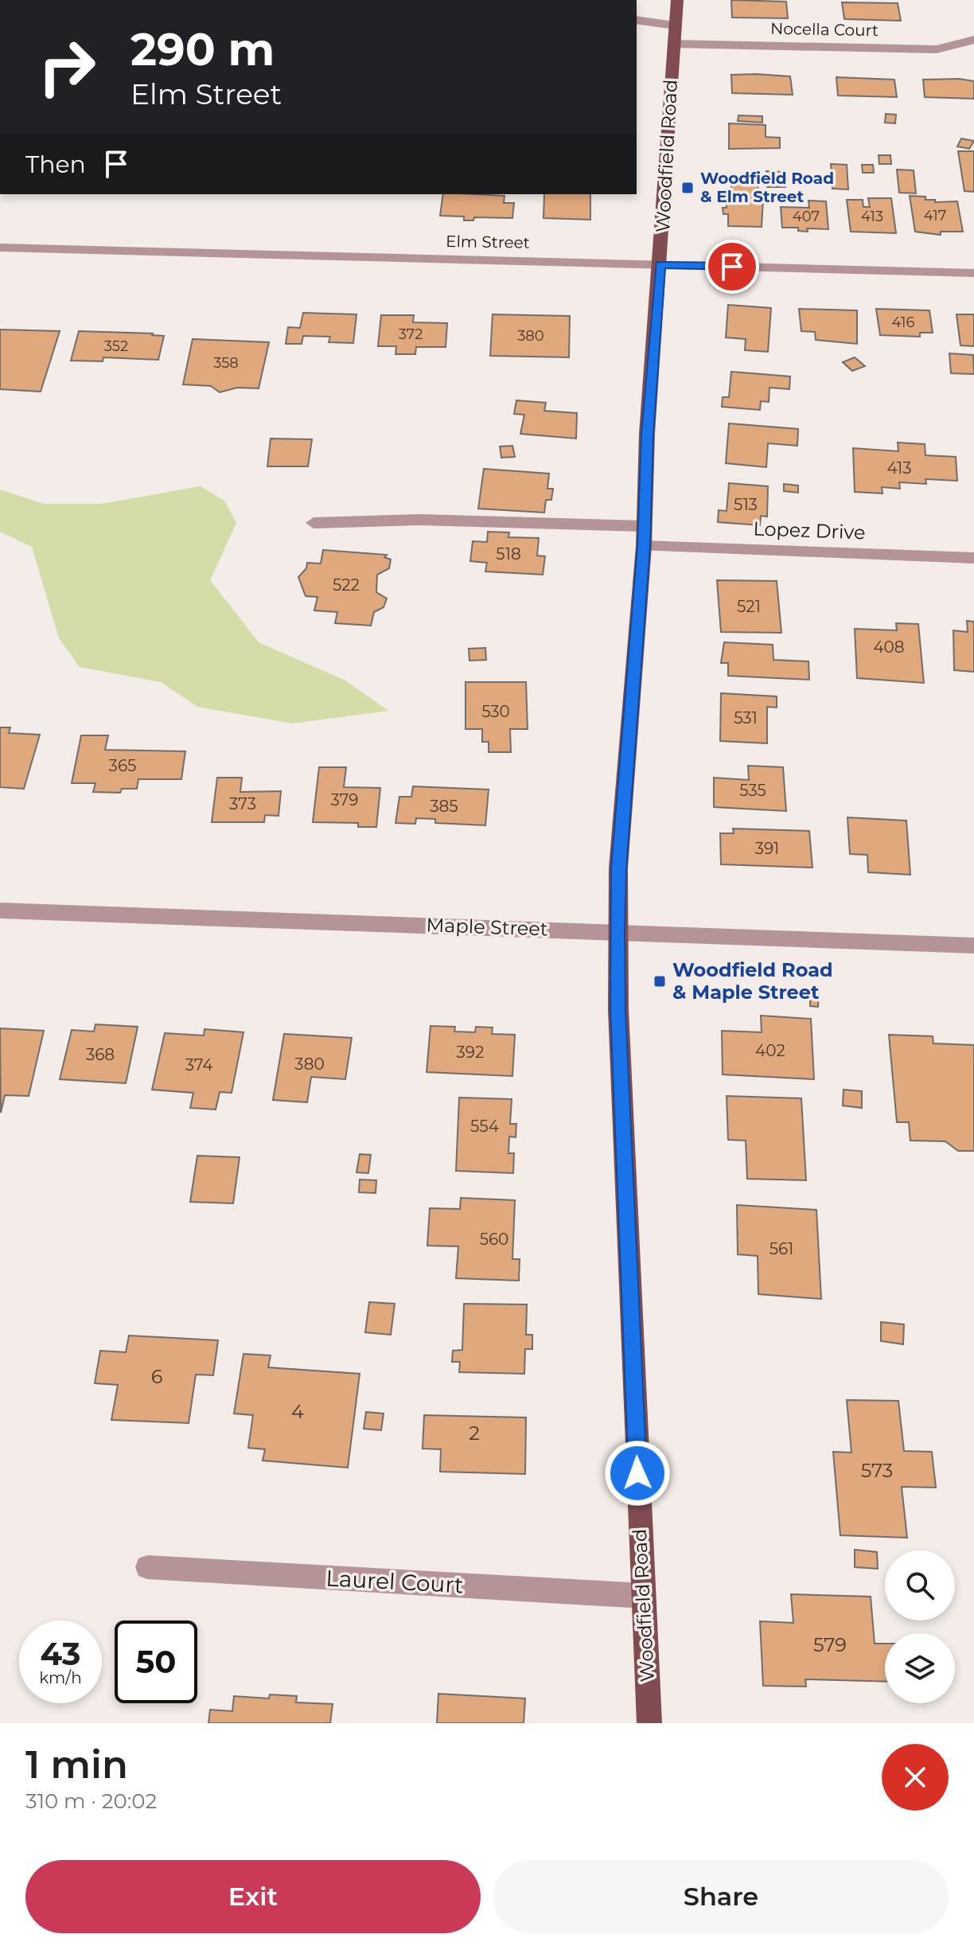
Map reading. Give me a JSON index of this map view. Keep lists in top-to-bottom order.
{
  "streets": {
    "main road": ["Woodfield Road"],
    "street": [
      "Nocella Court",
      "Elm Street",
      "Lopez Drive",
      "Maple Street",
      "Laurel Court"
    ]
  },
  "crossings": [
    ["Nocella Court", "Woodfield Road"],
    ["Woodfield Road", "Elm Street"],
    ["Woodfield Road", "Lopez Drive"],
    ["Woodfield Road", "Maple Street"],
    ["Woodfield Road", "Laurel Court"]
  ],
  "places": {
    "transit": ["Woodfield Road & Elm Street", "Woodfield Road & Maple Street"]
  },
  "house_numbers": [
    "417",
    "407",
    "413",
    "416",
    "372",
    "380",
    "352",
    "358",
    "413",
    "513",
    "518",
    "522",
    "521",
    "408",
    "530",
    "531",
    "365",
    "535",
    "379",
    "373",
    "385",
    "391",
    "402",
    "392",
    "368",
    "380",
    "374",
    "554",
    "560",
    "561",
    "6",
    "4",
    "2",
    "573",
    "579"
  ],
  "page": {
    "turn": ["290 m", "Elm Street"],
    "then": "Then",
    "speed": "43 km/h",
    "limit": "50",
    "heading": ["1 min", "310 m · 20:02"],
    "buttons": ["Exit", "Share"]
  }
}
